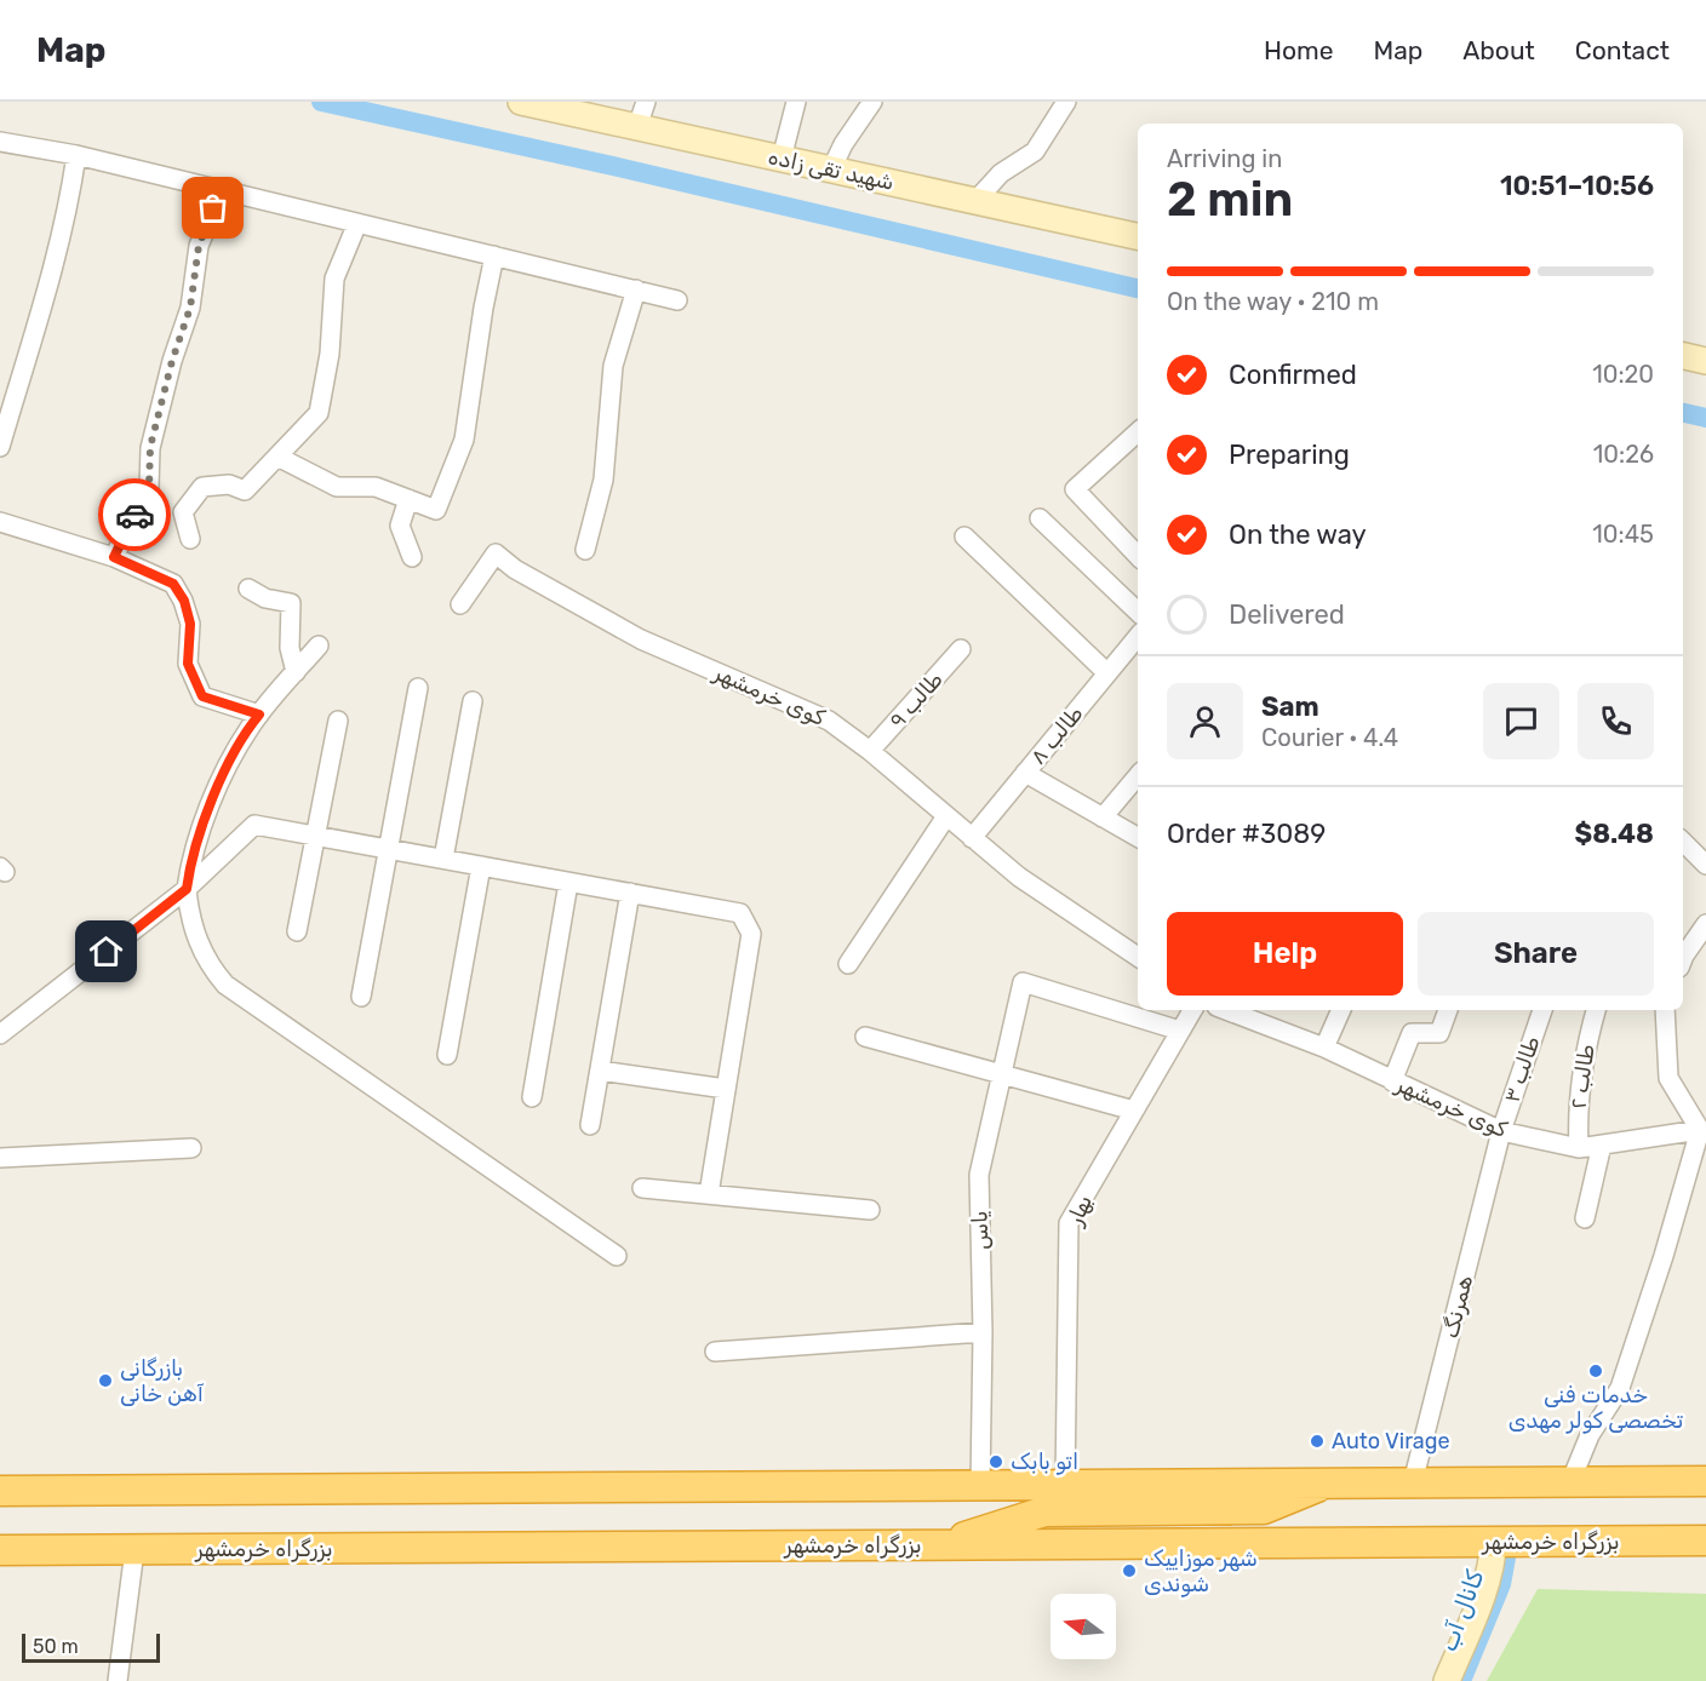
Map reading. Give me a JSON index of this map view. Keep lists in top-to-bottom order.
{
  "streets": {
    "highway": ["بزرگراه خرمشهر"],
    "main road": ["شهید تقی زاده"],
    "street": [
      "کوی خرمشهر",
      "طالب ۹",
      "طالب ۸",
      "طالب ۳",
      "طالب ۲",
      "بهار",
      "یاس",
      "همرنگ"
    ]
  },
  "crossings": [
    ["کوی خرمشهر", "طالب ۹"],
    ["کوی خرمشهر", "طالب ۸"],
    ["کوی خرمشهر", "طالب ۳"],
    ["کوی خرمشهر", "طالب ۲"],
    ["کوی خرمشهر", "همرنگ"],
    ["طالب ۳", "همرنگ"],
    ["بهار", "یاس"]
  ],
  "water": ["کانال آب"],
  "places": [
    "خدمات فنی تخصصی کولر مهدی",
    "بازرگانی آهن خانی",
    "Auto Virage",
    "اتو بابک",
    "شهر موزاییک شوندی"
  ],
  "scale_bar": "50 m",
  "north": "left",
  "page": {
    "header": "Map",
    "nav": [
      "Home",
      "Map",
      "About",
      "Contact"
    ],
    "heading": ["2 min", "Arriving in", "10:51–10:56"],
    "panel": [
      "Sam",
      "Courier · 4.4",
      "Order #3089",
      "$8.48"
    ],
    "bar": "On the way · 210 m",
    "list": [
      ["Confirmed", "10:20"],
      ["Preparing", "10:26"],
      ["On the way", "10:45"],
      "Delivered"
    ],
    "buttons": ["Help", "Share"],
    "scale": "50 m"
  }
}
